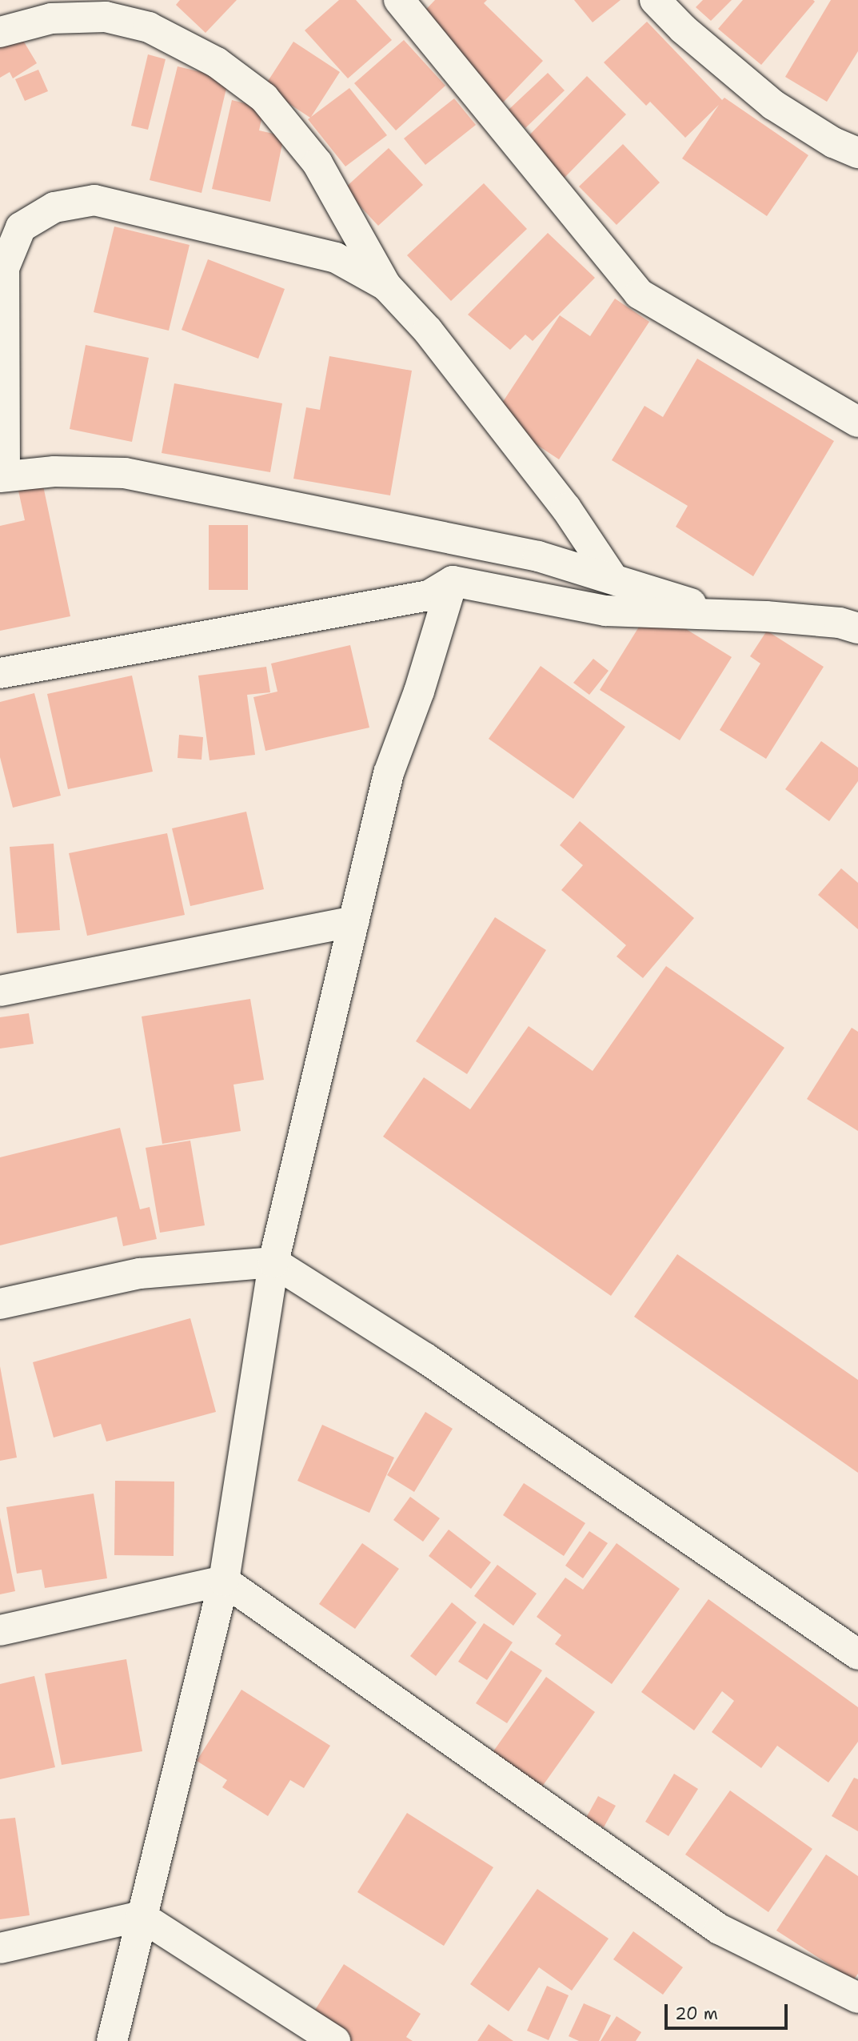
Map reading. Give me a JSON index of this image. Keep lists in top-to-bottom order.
{
  "scale_bar": "20 m"
}
